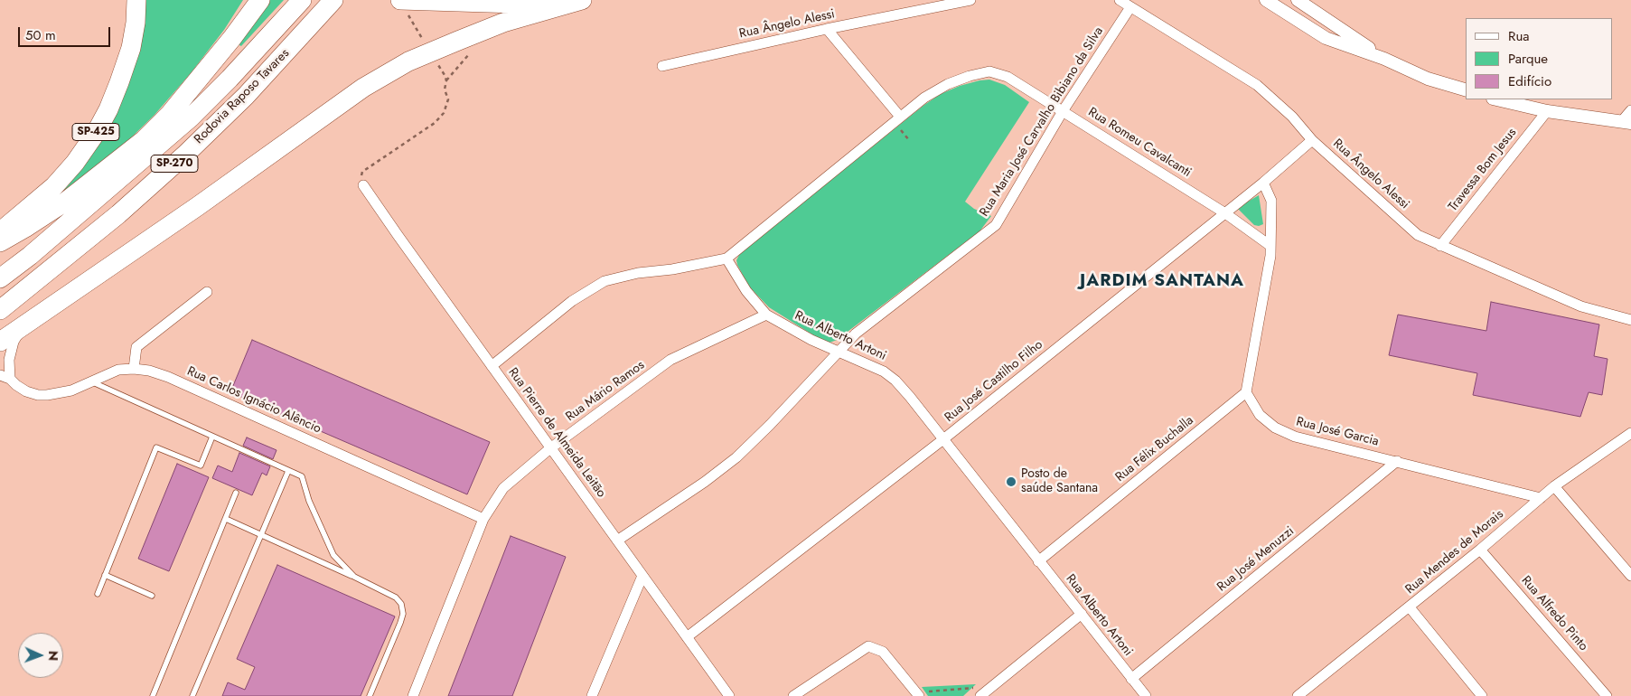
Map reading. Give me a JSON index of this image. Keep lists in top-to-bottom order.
{
  "streets": {
    "highway": ["Rodovia Raposo Tavares", "SP-425", "SP-270"],
    "street": [
      "Rua Ângelo Alessi",
      "Rua Maria José Carvalho Bibiano da Silva",
      "Rua Romeu Cavalcanti",
      "Travessa Bom Jesus",
      "Rua Alberto Artoni",
      "Rua José Castilho Filho",
      "Rua Mário Ramos",
      "Rua Carlos Ignácio Alêncio",
      "Rua José Garcia",
      "Rua Pierre de Almeida Leitão",
      "Rua Félix Buchalla",
      "Rua Mendes de Morais",
      "Rua José Menuzzi",
      "Rua Alfredo Pinto"
    ]
  },
  "crossings": [
    ["Rua Ângelo Alessi", "Rua Maria José Carvalho Bibiano da Silva"],
    ["Rua Ângelo Alessi", "Travessa Bom Jesus"],
    ["Rua Ângelo Alessi", "Rua José Castilho Filho"],
    ["Rua Maria José Carvalho Bibiano da Silva", "Rua Romeu Cavalcanti"],
    ["Rua Maria José Carvalho Bibiano da Silva", "Rua Alberto Artoni"],
    ["Rua Maria José Carvalho Bibiano da Silva", "Rua Pierre de Almeida Leitão"],
    ["Rua Romeu Cavalcanti", "Rua José Castilho Filho"],
    ["Rua Alberto Artoni", "Rua José Castilho Filho"],
    ["Rua Alberto Artoni", "Rua Mário Ramos"],
    ["Rua Alberto Artoni", "Rua Félix Buchalla"],
    ["Rua Alberto Artoni", "Rua José Menuzzi"],
    ["Rua José Castilho Filho", "Rua Pierre de Almeida Leitão"],
    ["Rua Mário Ramos", "Rua Carlos Ignácio Alêncio"],
    ["Rua Mário Ramos", "Rua Pierre de Almeida Leitão"],
    ["Rua José Garcia", "Rua Félix Buchalla"],
    ["Rua José Garcia", "Rua Mendes de Morais"],
    ["Rua José Garcia", "Rua José Menuzzi"],
    ["Rua Mendes de Morais", "Rua Alfredo Pinto"]
  ],
  "districts": ["JARDIM SANTANA"],
  "places": ["Posto de saúde Santana"],
  "legend": ["Rua", "Parque", "Edifício"],
  "scale_bar": "50 m",
  "north": "right"
}
